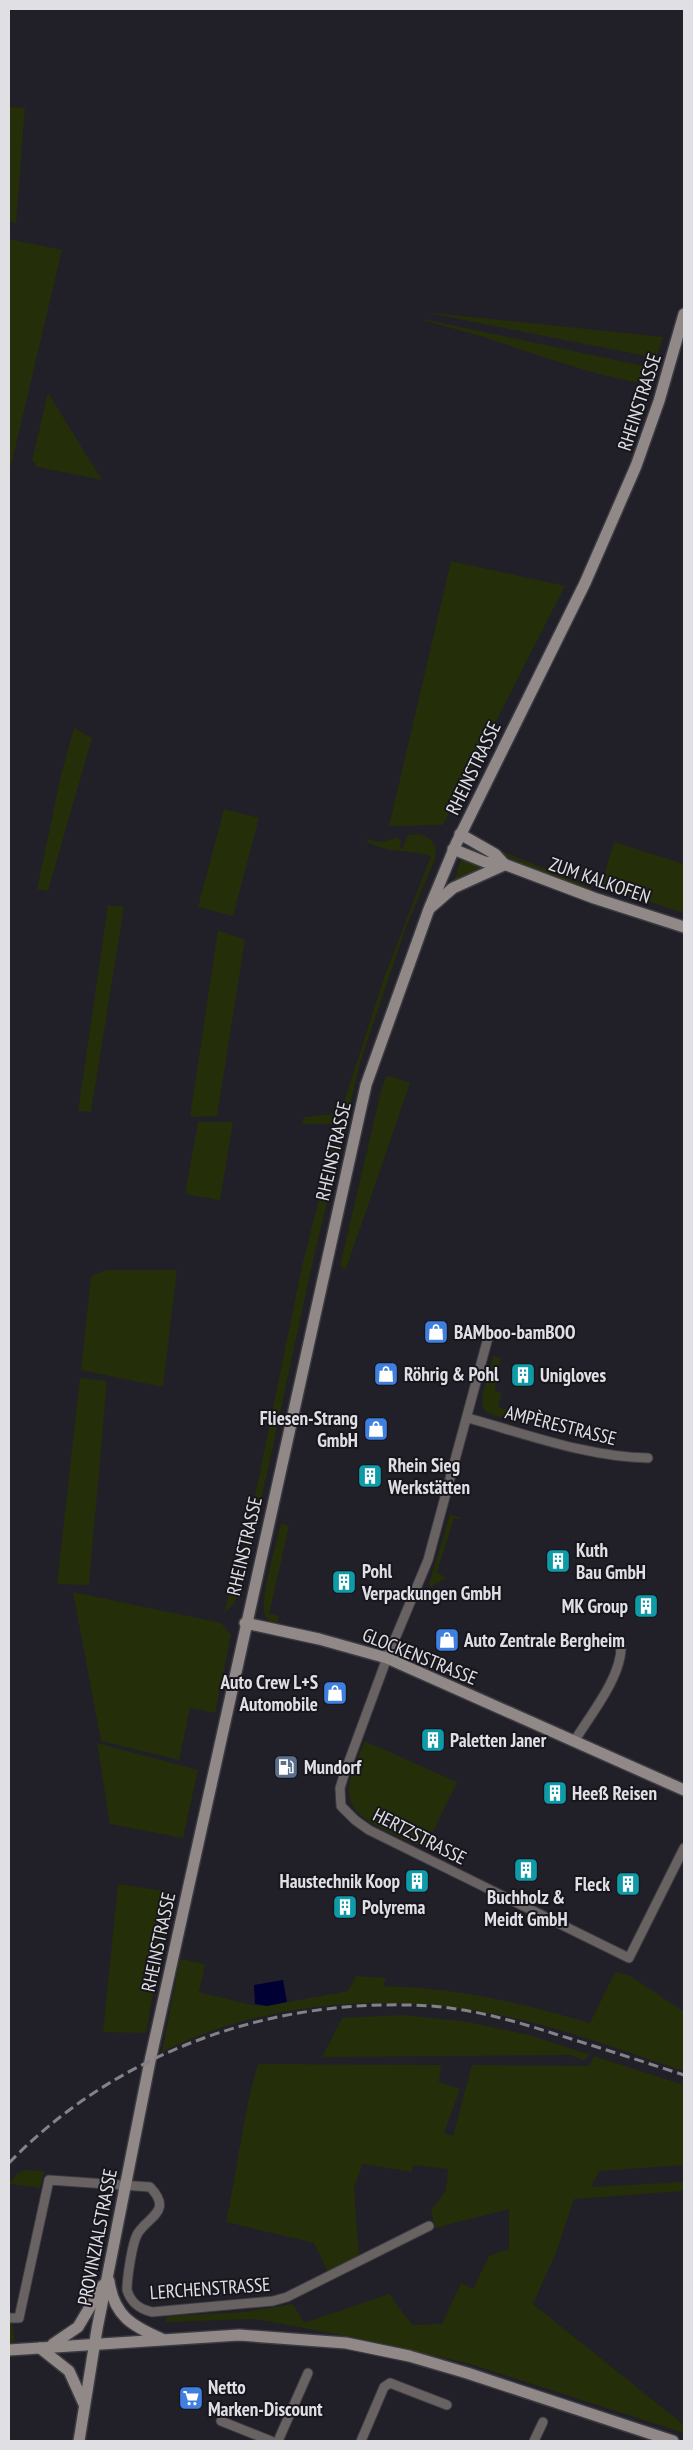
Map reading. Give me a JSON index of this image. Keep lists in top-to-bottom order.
{
  "streets": {
    "main road": [
      "RHEINSTRASSE",
      "ZUM KALKOFEN",
      "GLOCKENSTRASSE",
      "PROVINZIALSTRASSE"
    ],
    "street": ["AMPÈRESTRASSE", "HERTZSTRASSE", "LERCHENSTRASSE"]
  },
  "crossings": [
    ["RHEINSTRASSE", "ZUM KALKOFEN"],
    ["RHEINSTRASSE", "GLOCKENSTRASSE"],
    ["RHEINSTRASSE", "PROVINZIALSTRASSE"],
    ["GLOCKENSTRASSE", "HERTZSTRASSE"],
    ["PROVINZIALSTRASSE", "LERCHENSTRASSE"]
  ],
  "places": {
    "shop": [
      "BAMboo-bamBOO",
      "Röhrig & Pohl",
      "Fliesen-Strang GmbH",
      "Auto Zentrale Bergheim",
      "Auto Crew L+S Automobile"
    ],
    "building": [
      "Unigloves",
      "Rhein Sieg Werkstätten",
      "Kuth Bau GmbH",
      "Pohl Verpackungen GmbH",
      "MK Group",
      "Paletten Janer",
      "Heeß Reisen",
      "Buchholz & Meidt GmbH",
      "Haustechnik Koop",
      "Fleck",
      "Polyrema"
    ],
    "fuel station": ["Mundorf"],
    "supermarket": ["Netto Marken-Discount"]
  }
}
